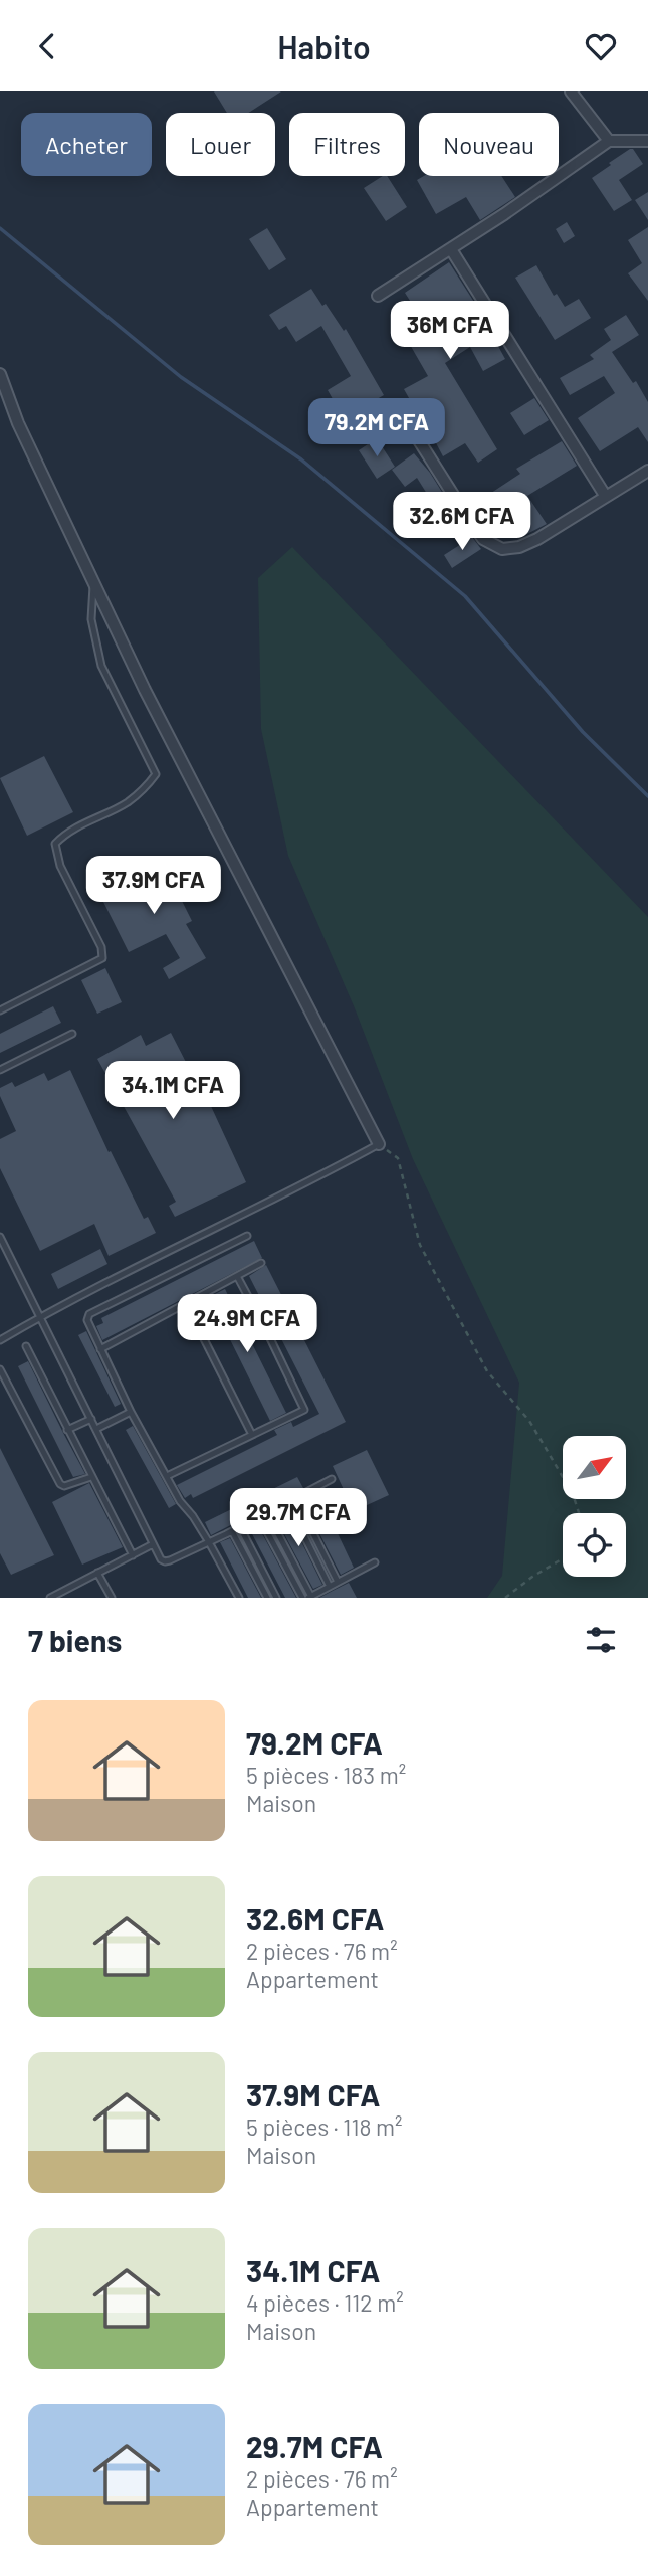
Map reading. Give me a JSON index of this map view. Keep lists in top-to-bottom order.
{
  "north": "top right",
  "page": {
    "header": "Habito",
    "chip": [
      "Acheter",
      "Louer",
      "Filtres",
      "Nouveau"
    ],
    "price": [
      "36M CFA",
      "79.2M CFA",
      "32.6M CFA",
      "37.9M CFA",
      "34.1M CFA",
      "24.9M CFA",
      "29.7M CFA"
    ],
    "heading": "7 biens",
    "list": [
      {
        "name": "79.2M CFA",
        "note": "5 pièces · 183 m² · Maison"
      },
      {
        "name": "32.6M CFA",
        "note": "2 pièces · 76 m² · Appartement"
      },
      {
        "name": "37.9M CFA",
        "note": "5 pièces · 118 m² · Maison"
      },
      {
        "name": "34.1M CFA",
        "note": "4 pièces · 112 m² · Maison"
      },
      {
        "name": "29.7M CFA",
        "note": "2 pièces · 76 m² · Appartement"
      }
    ]
  }
}
